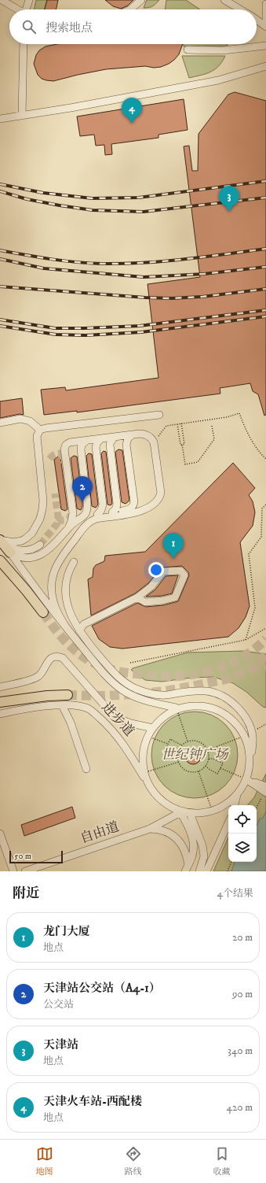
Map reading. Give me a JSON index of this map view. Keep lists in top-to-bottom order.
{
  "streets": {
    "street": ["进步道", "自由道"]
  },
  "crossings": [
    ["进步道", "自由道"]
  ],
  "parks": ["世纪钟广场"],
  "scale_bar": "50 m",
  "page": {
    "search": "搜索地点",
    "pins": [
      "4",
      "3",
      "2",
      "1"
    ],
    "scale": "50 m",
    "heading": ["附近", "4个结果"],
    "list": [
      {
        "mark": "1",
        "name": "龙门大厦",
        "note": "地点",
        "value": "20 m"
      },
      {
        "mark": "2",
        "name": "天津站公交站（A4-1）",
        "note": "公交站",
        "value": "90 m"
      },
      {
        "mark": "3",
        "name": "天津站",
        "note": "地点",
        "value": "340 m"
      },
      {
        "mark": "4",
        "name": "天津火车站-西配楼",
        "note": "地点",
        "value": "420 m"
      }
    ],
    "nav": ["地图", "路线", "收藏"]
  }
}
